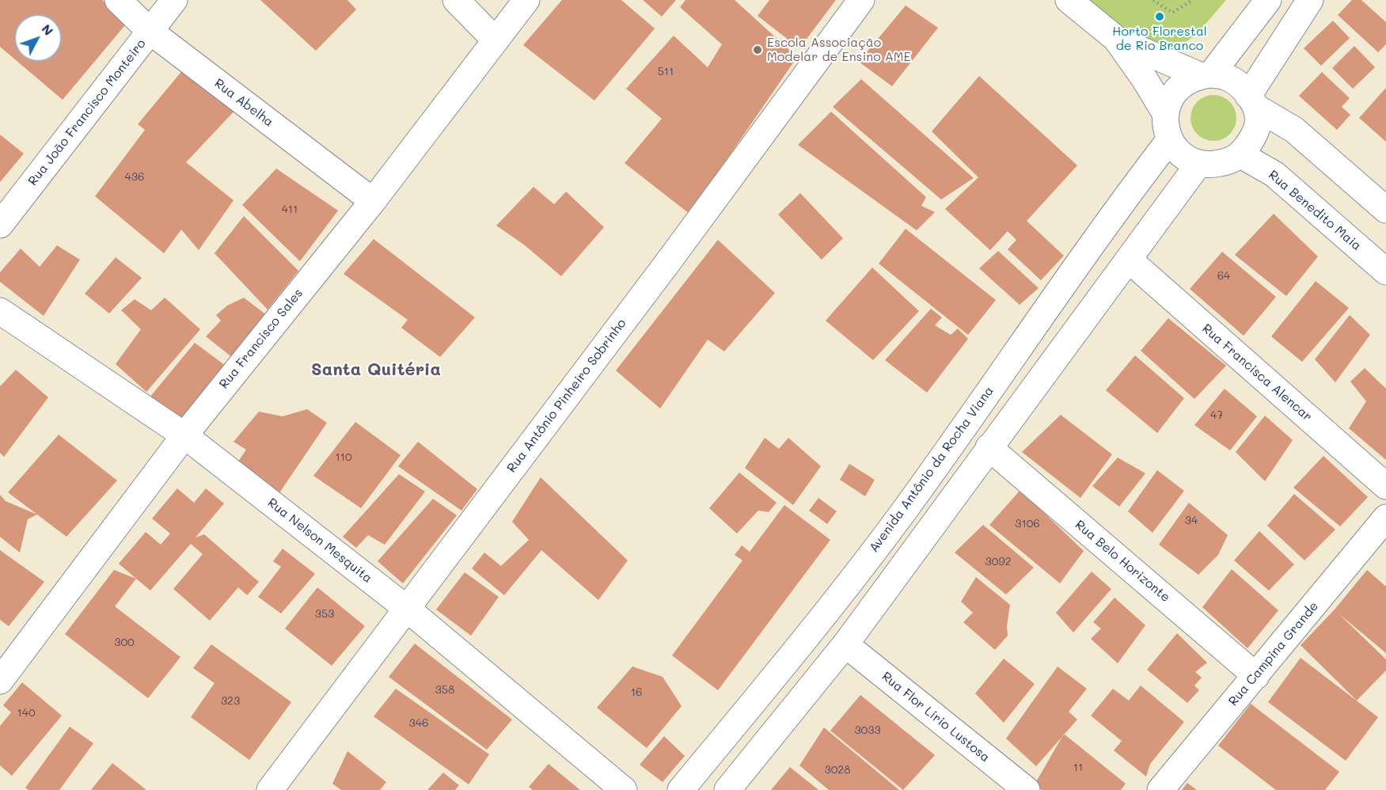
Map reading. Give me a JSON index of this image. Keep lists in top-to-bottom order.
{
  "streets": {
    "street": [
      "Rua Abelha",
      "Rua João Francisco Monteiro",
      "Rua Benedito Maia",
      "Rua Francisco Sales",
      "Rua Francisca Alencar",
      "Rua Antônio Pinheiro Sobrinho",
      "Avenida Antônio da Rocha Viana",
      "Rua Nelson Mesquita",
      "Rua Belo Horizonte",
      "Rua Campina Grande",
      "Rua Flor Lírio Lustosa"
    ]
  },
  "crossings": [
    ["Rua Abelha", "Rua João Francisco Monteiro"],
    ["Rua Abelha", "Rua Francisco Sales"],
    ["Rua Benedito Maia", "Avenida Antônio da Rocha Viana"],
    ["Rua Francisco Sales", "Rua Nelson Mesquita"],
    ["Rua Antônio Pinheiro Sobrinho", "Rua Nelson Mesquita"],
    ["Rua Belo Horizonte", "Rua Campina Grande"]
  ],
  "districts": ["Santa Quitéria"],
  "places": ["Horto Florestal de Rio Branco", "Escola Associação Modelar de Ensino AME"],
  "house_numbers": [
    "511",
    "436",
    "411",
    "64",
    "47",
    "110",
    "34",
    "3106",
    "3092",
    "353",
    "300",
    "358",
    "16",
    "323",
    "140",
    "346",
    "3033",
    "11",
    "3028"
  ],
  "north": "top right"
}
